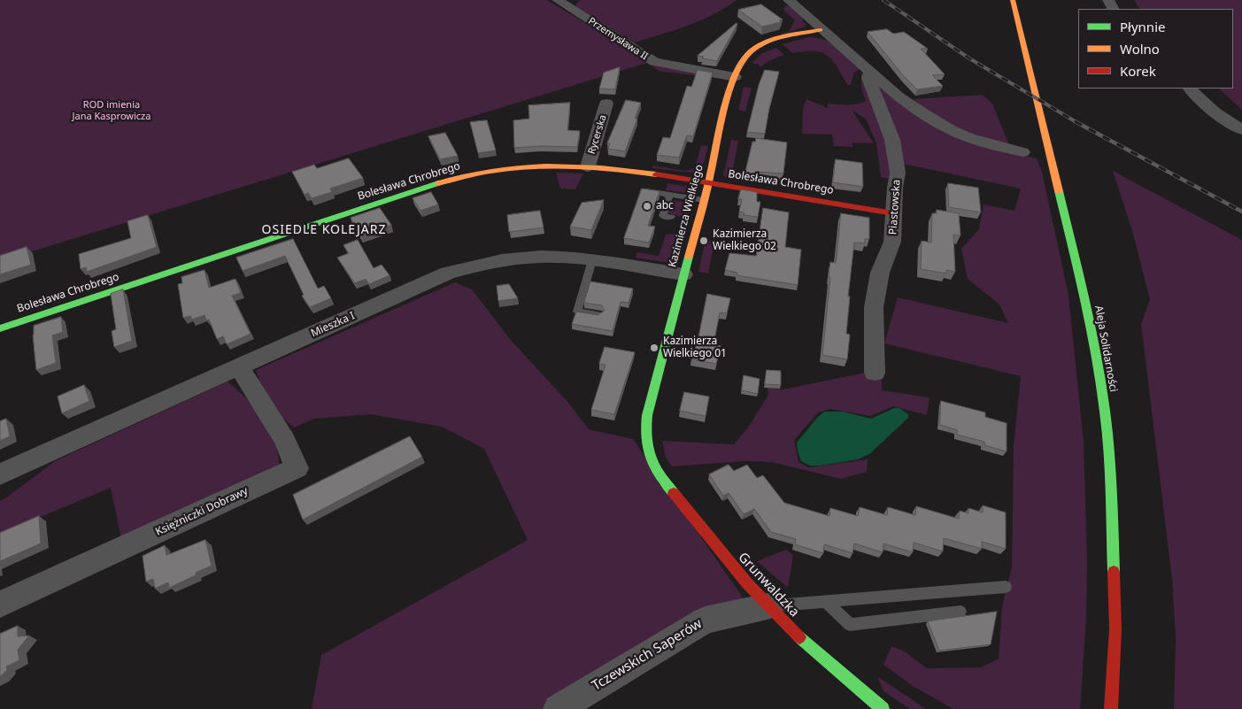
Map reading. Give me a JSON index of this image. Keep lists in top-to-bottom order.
{
  "streets": {
    "street": [
      "Przemysława II",
      "Rycerska",
      "Bolesława Chrobrego",
      "Piastowska",
      "Kazimierza Wielkiego",
      "Mieszka I",
      "Aleja Solidarności",
      "Księżniczki Dobrawy",
      "Grunwaldzka",
      "Tczewskich Saperów"
    ]
  },
  "crossings": [
    ["Przemysława II", "Kazimierza Wielkiego"],
    ["Rycerska", "Bolesława Chrobrego"],
    ["Bolesława Chrobrego", "Piastowska"],
    ["Bolesława Chrobrego", "Kazimierza Wielkiego"],
    ["Kazimierza Wielkiego", "Mieszka I"],
    ["Kazimierza Wielkiego", "Grunwaldzka"],
    ["Mieszka I", "Księżniczki Dobrawy"],
    ["Grunwaldzka", "Tczewskich Saperów"]
  ],
  "districts": ["OSIEDLE KOLEJARZ"],
  "parks": ["ROD imienia Jana Kasprowicza"],
  "places": ["abc", "Kazimierza Wielkiego 02", "Kazimierza Wielkiego 01"],
  "legend": ["Płynnie", "Wolno", "Korek"]
}
